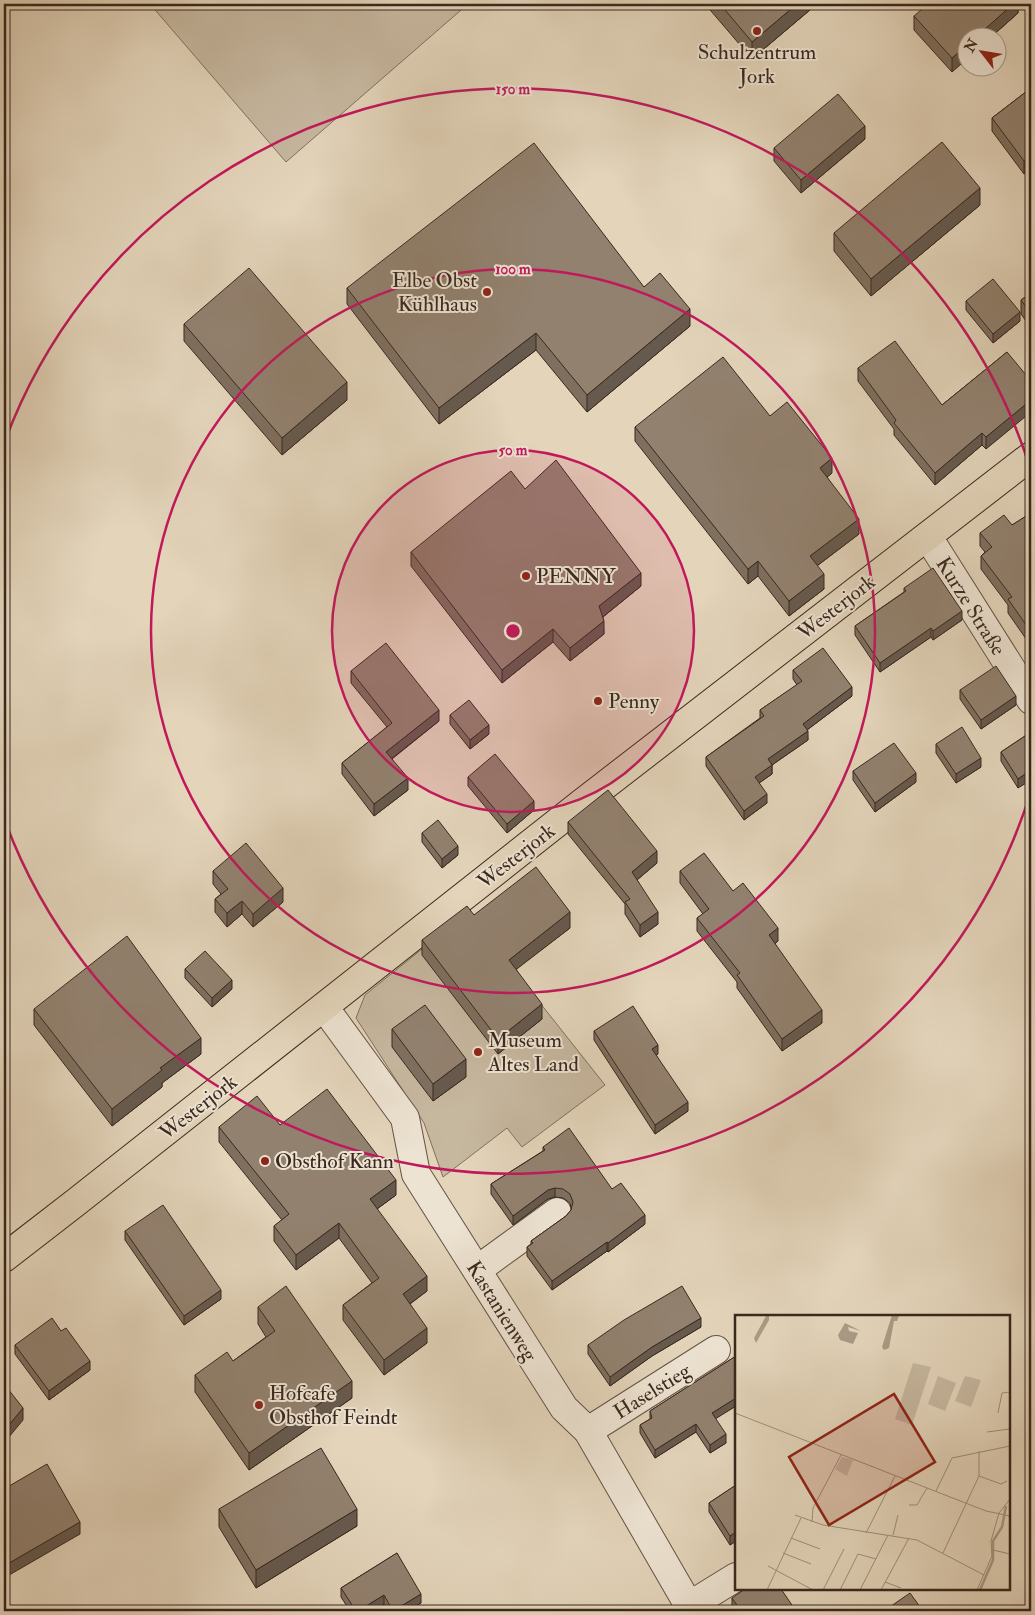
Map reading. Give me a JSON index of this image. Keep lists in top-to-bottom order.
{
  "streets": {
    "main road": ["Westerjork"],
    "street": ["Kurze Straße", "Kastanienweg", "Haselstieg"]
  },
  "crossings": [
    ["Kurze Straße", "Westerjork"],
    ["Westerjork", "Kastanienweg"],
    ["Kastanienweg", "Haselstieg"]
  ],
  "places": [
    "Schulzentrum Jork",
    "Elbe Obst Kühlhaus",
    "PENNY",
    "Penny",
    "Museum Altes Land",
    "Obsthof Kann",
    "Hofcafe Obsthof Feindt"
  ],
  "north": "top left",
  "rings": ["150 m", "100 m", "50 m"]
}
